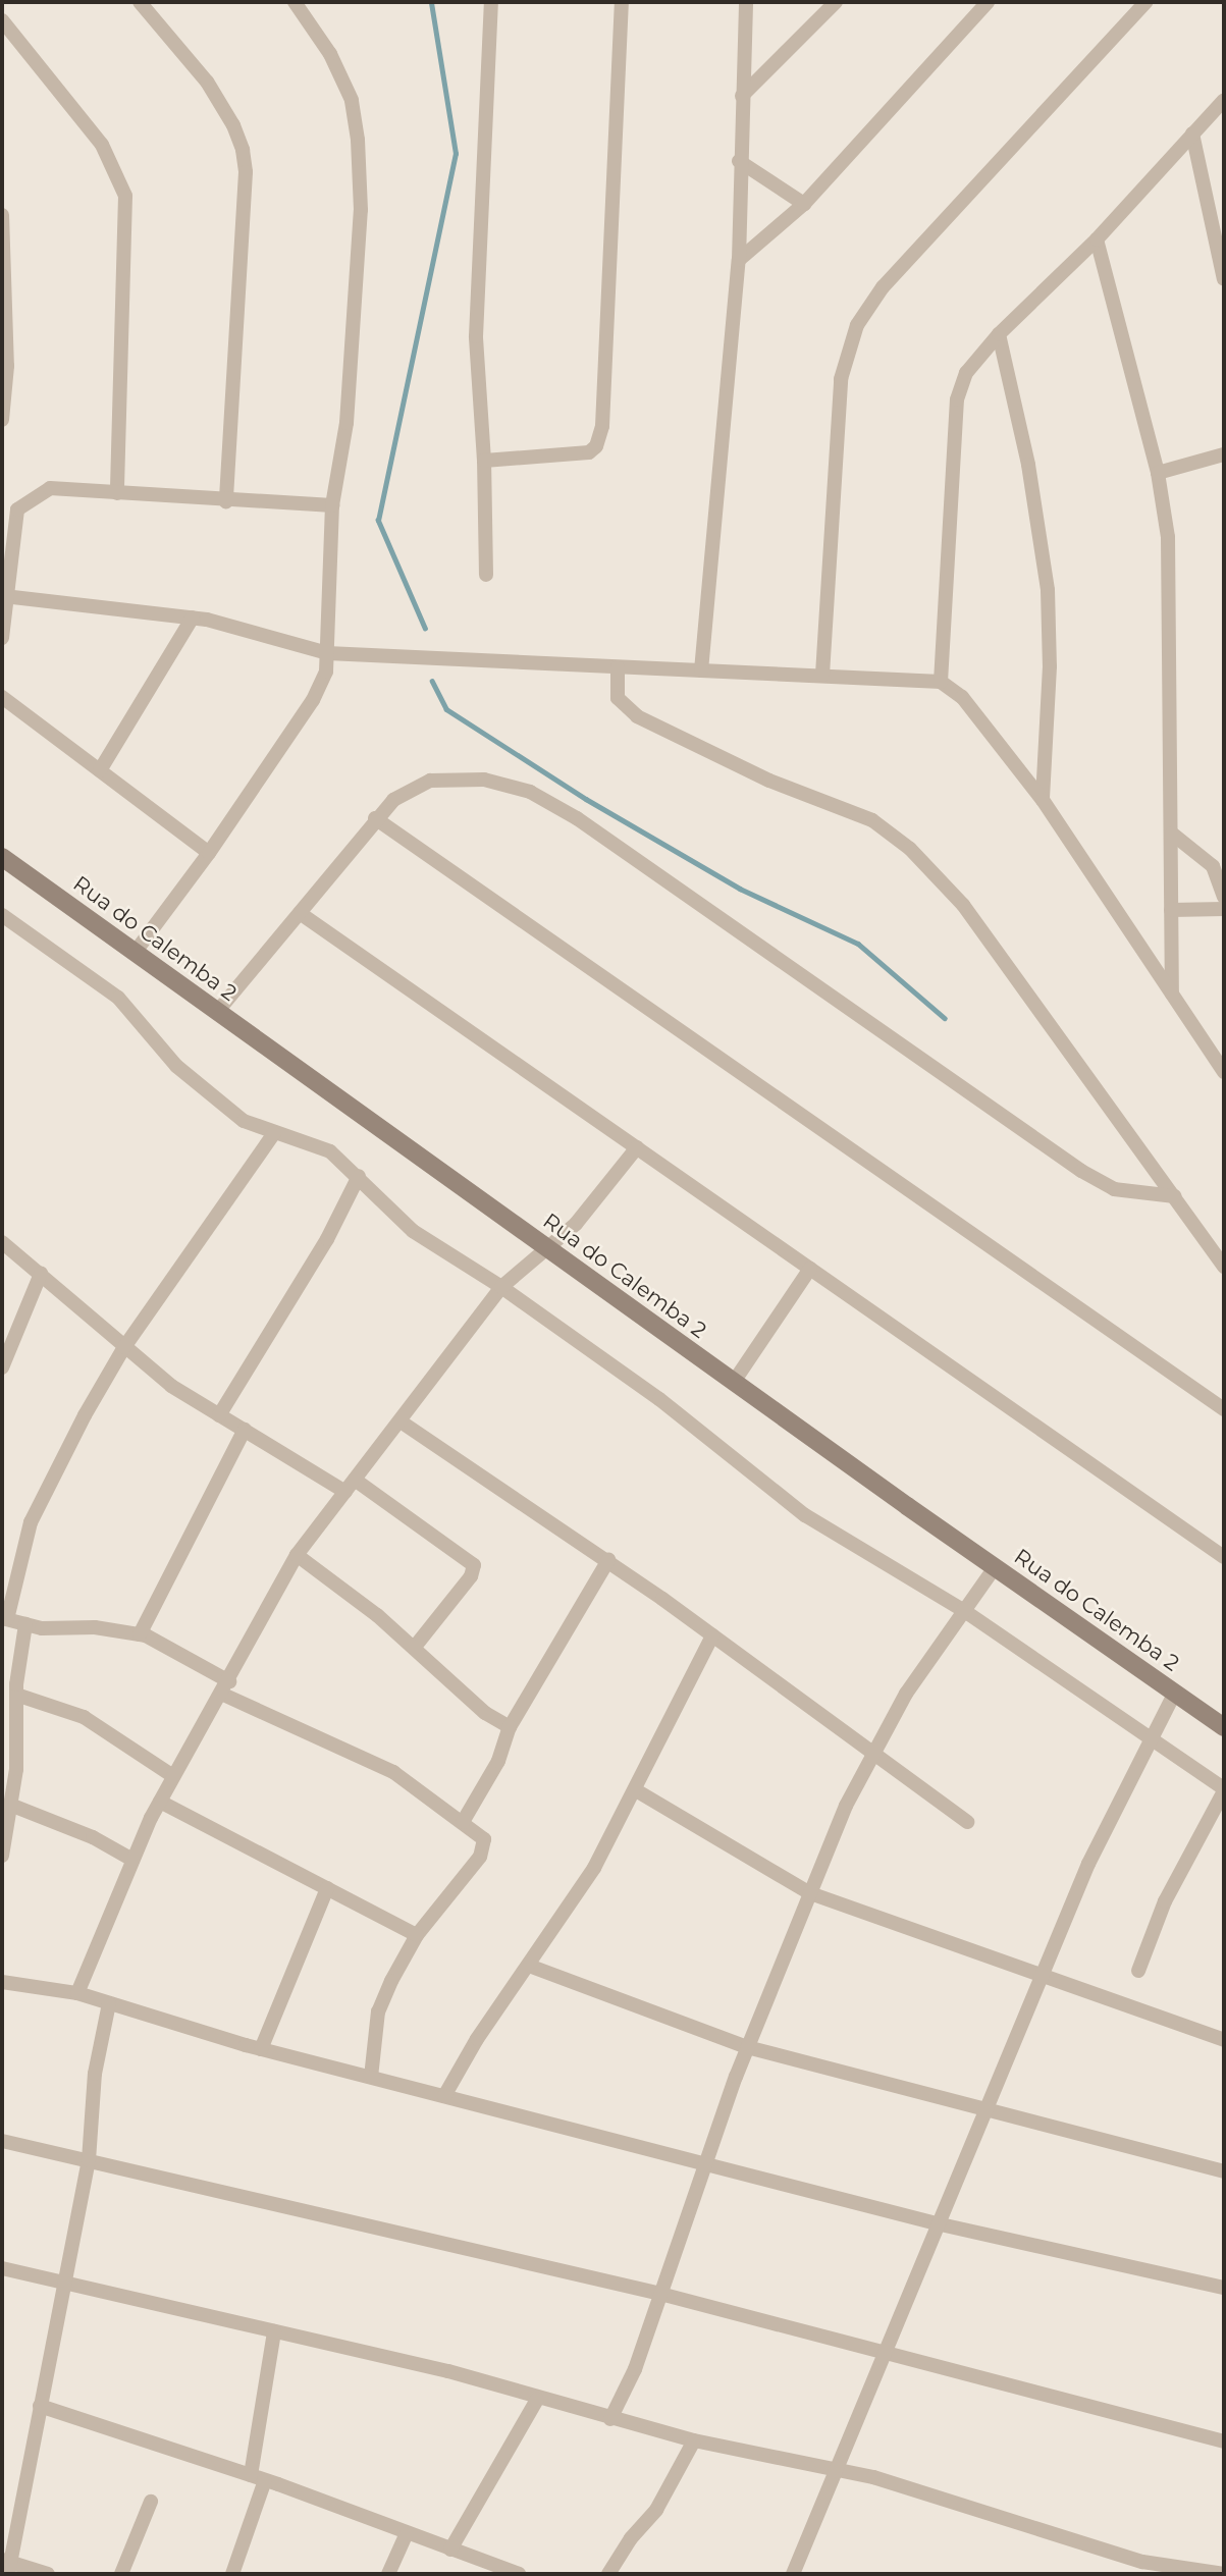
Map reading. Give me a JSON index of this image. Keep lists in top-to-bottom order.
{
  "streets": {
    "main road": ["Rua do Calemba 2"]
  }
}
